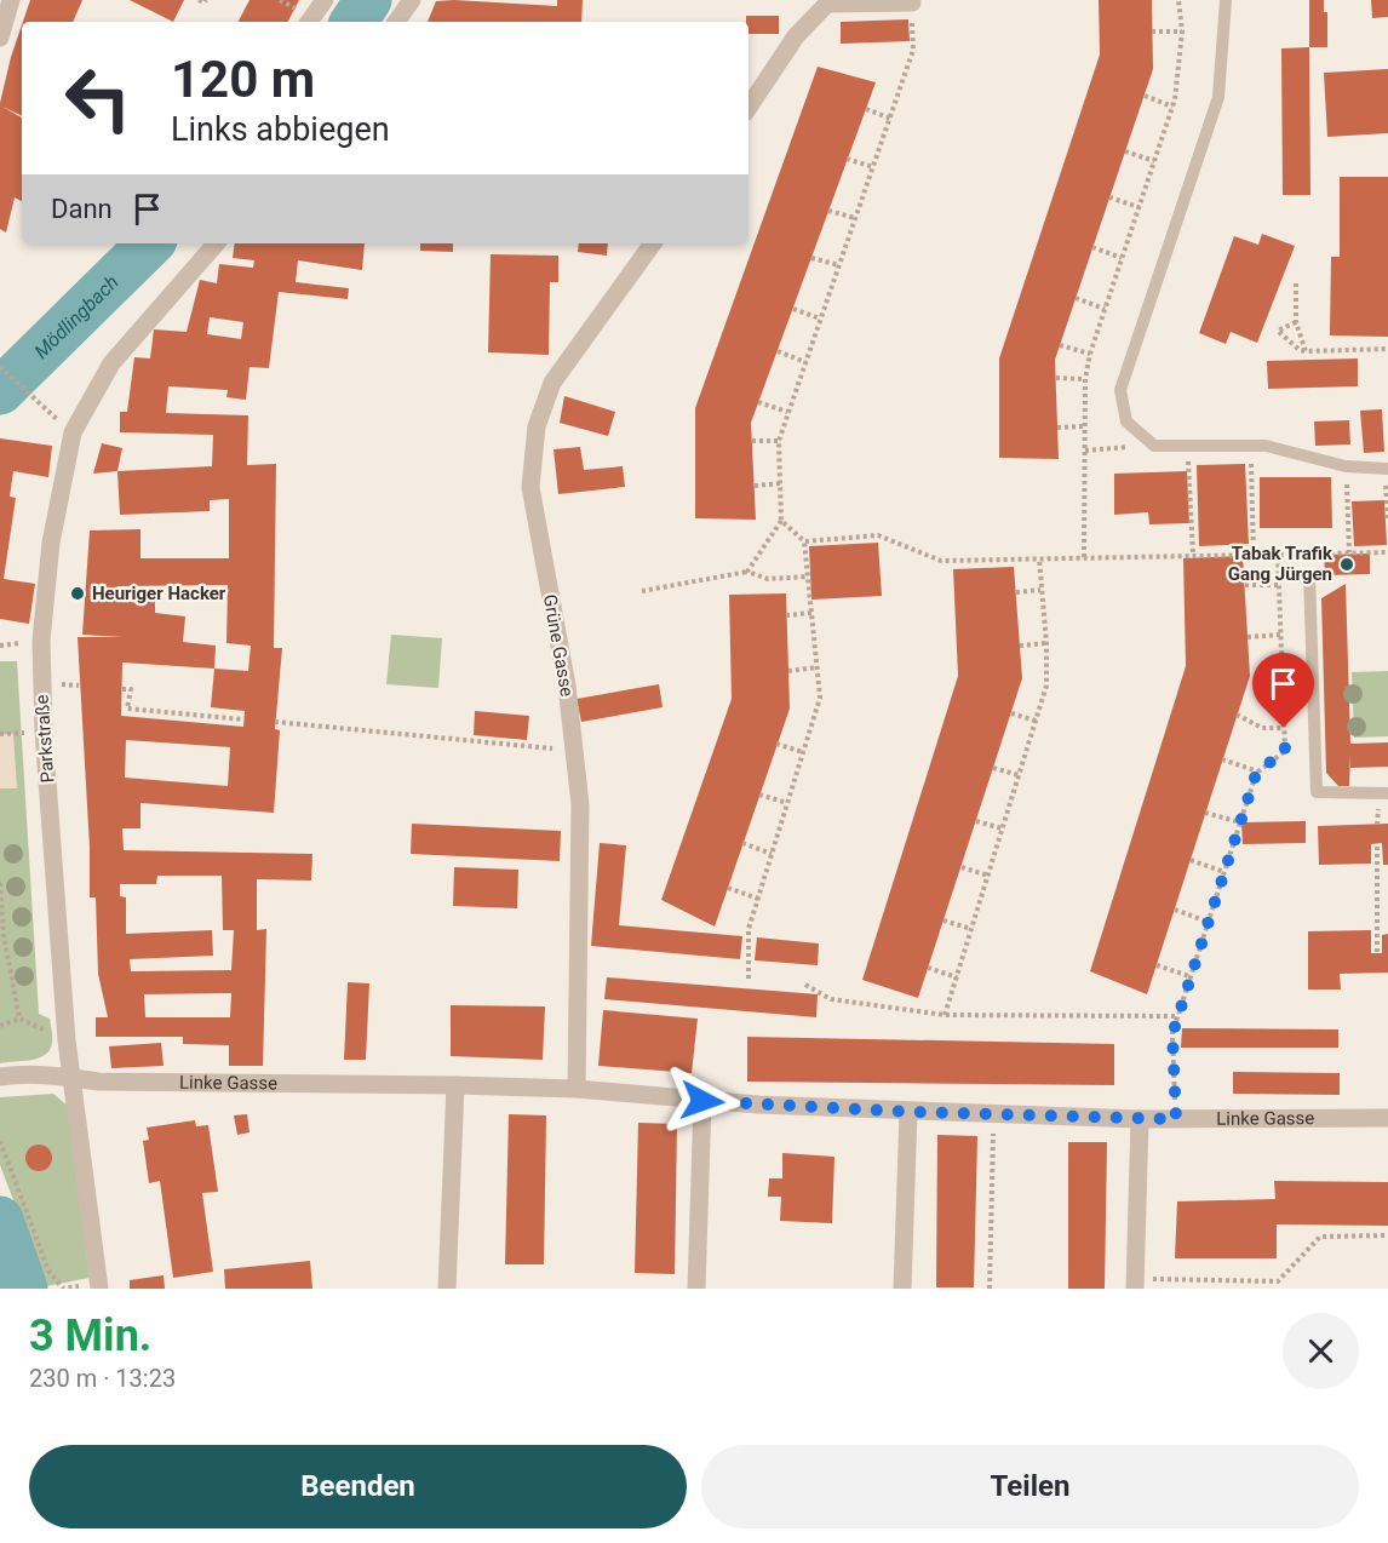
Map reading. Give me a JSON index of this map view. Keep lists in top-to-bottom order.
{
  "streets": {
    "street": ["Grüne Gasse", "Parkstraße", "Linke Gasse"]
  },
  "crossings": [
    ["Grüne Gasse", "Linke Gasse"],
    ["Parkstraße", "Linke Gasse"]
  ],
  "water": ["Mödlingbach"],
  "places": ["Tabak Trafik Gang Jürgen", "Heuriger Hacker"],
  "page": {
    "turn": ["120 m", "Links abbiegen"],
    "then": "Dann",
    "heading": ["3 Min.", "230 m · 13:23"],
    "buttons": ["Beenden", "Teilen"]
  }
}
